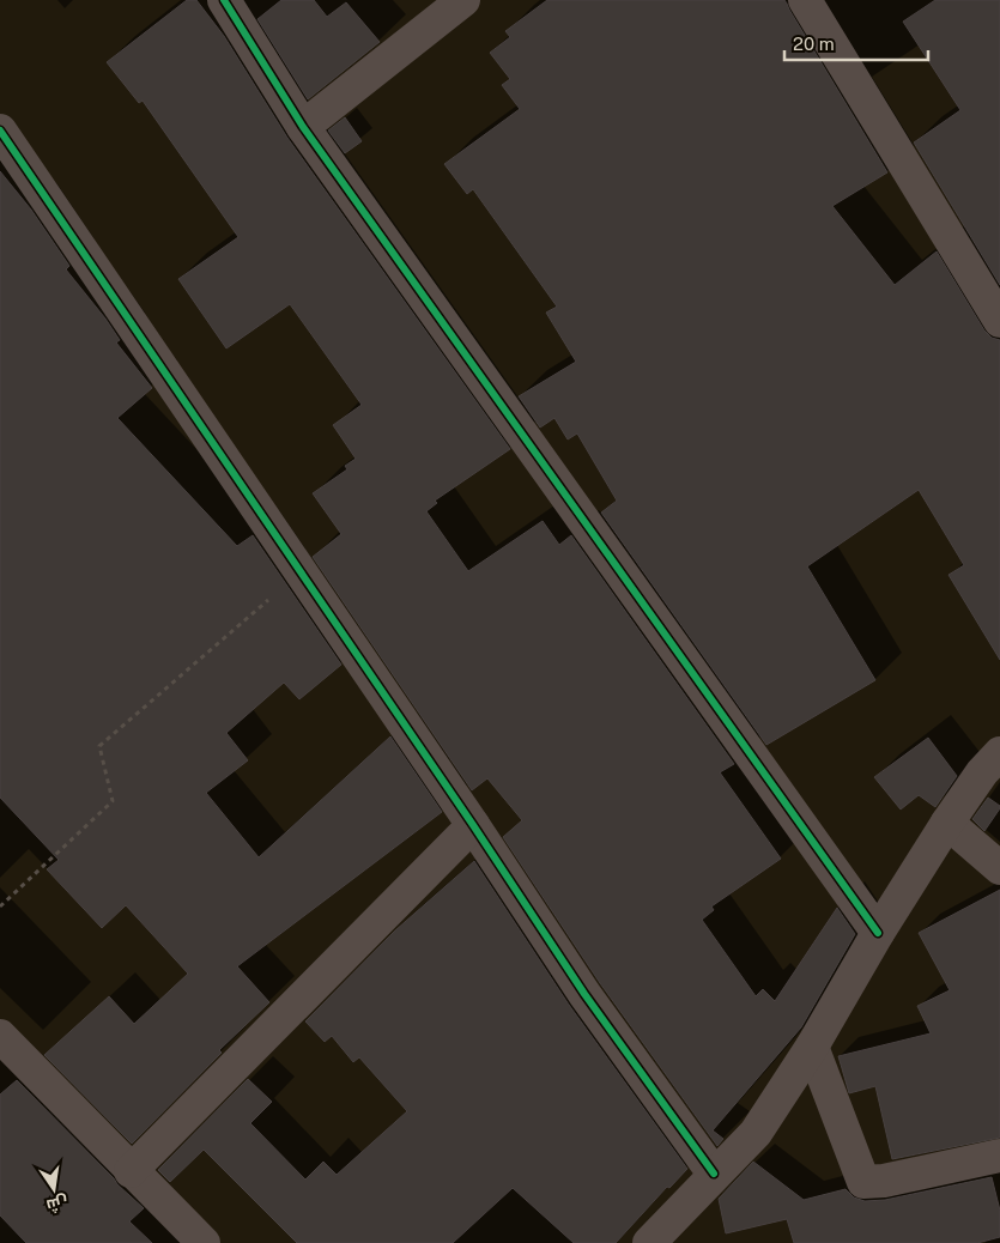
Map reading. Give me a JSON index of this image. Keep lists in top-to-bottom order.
{
  "scale_bar": "20 m",
  "north": "bottom"
}
